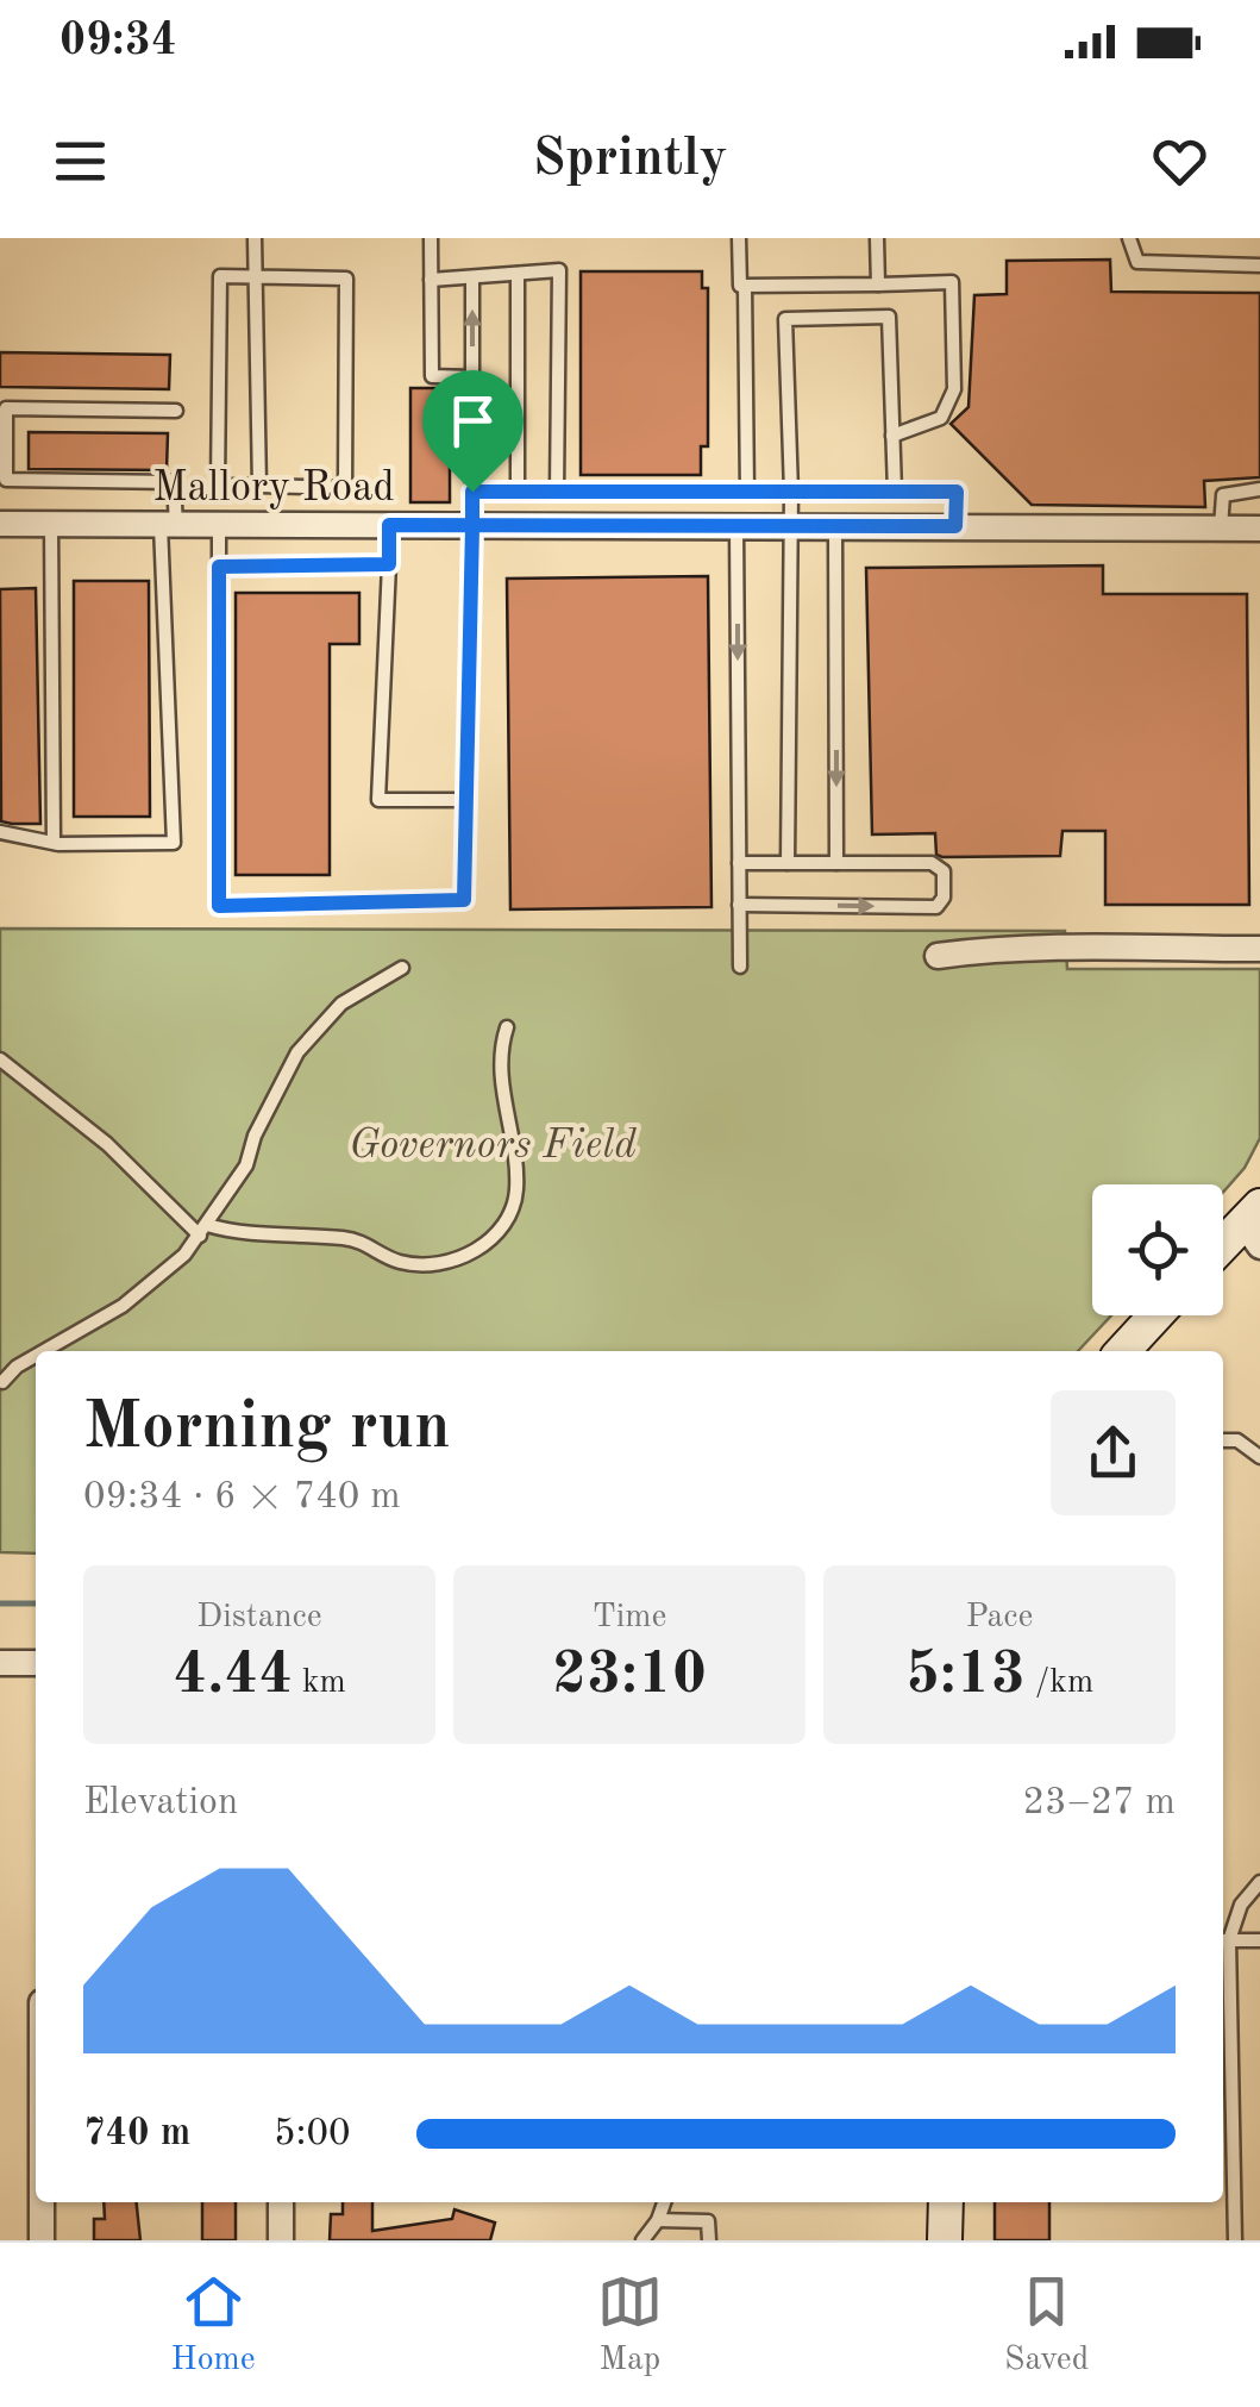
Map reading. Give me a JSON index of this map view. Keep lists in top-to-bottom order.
{
  "streets": {
    "street": ["Mallory Road"]
  },
  "parks": ["Governors Field"],
  "page": {
    "status": "09:34",
    "header": "Sprintly",
    "heading": ["Morning run", "09:34 · 6 × 740 m"],
    "stats": [
      ["Distance", "4.44 km"],
      ["Time", "23:10"],
      ["Pace", "5:13 /km"]
    ],
    "chart": ["Elevation", "23–27 m"],
    "list": [
      {
        "name": "740 m",
        "note": "5:00"
      }
    ],
    "tabs": ["Home", "Map", "Saved"]
  }
}
